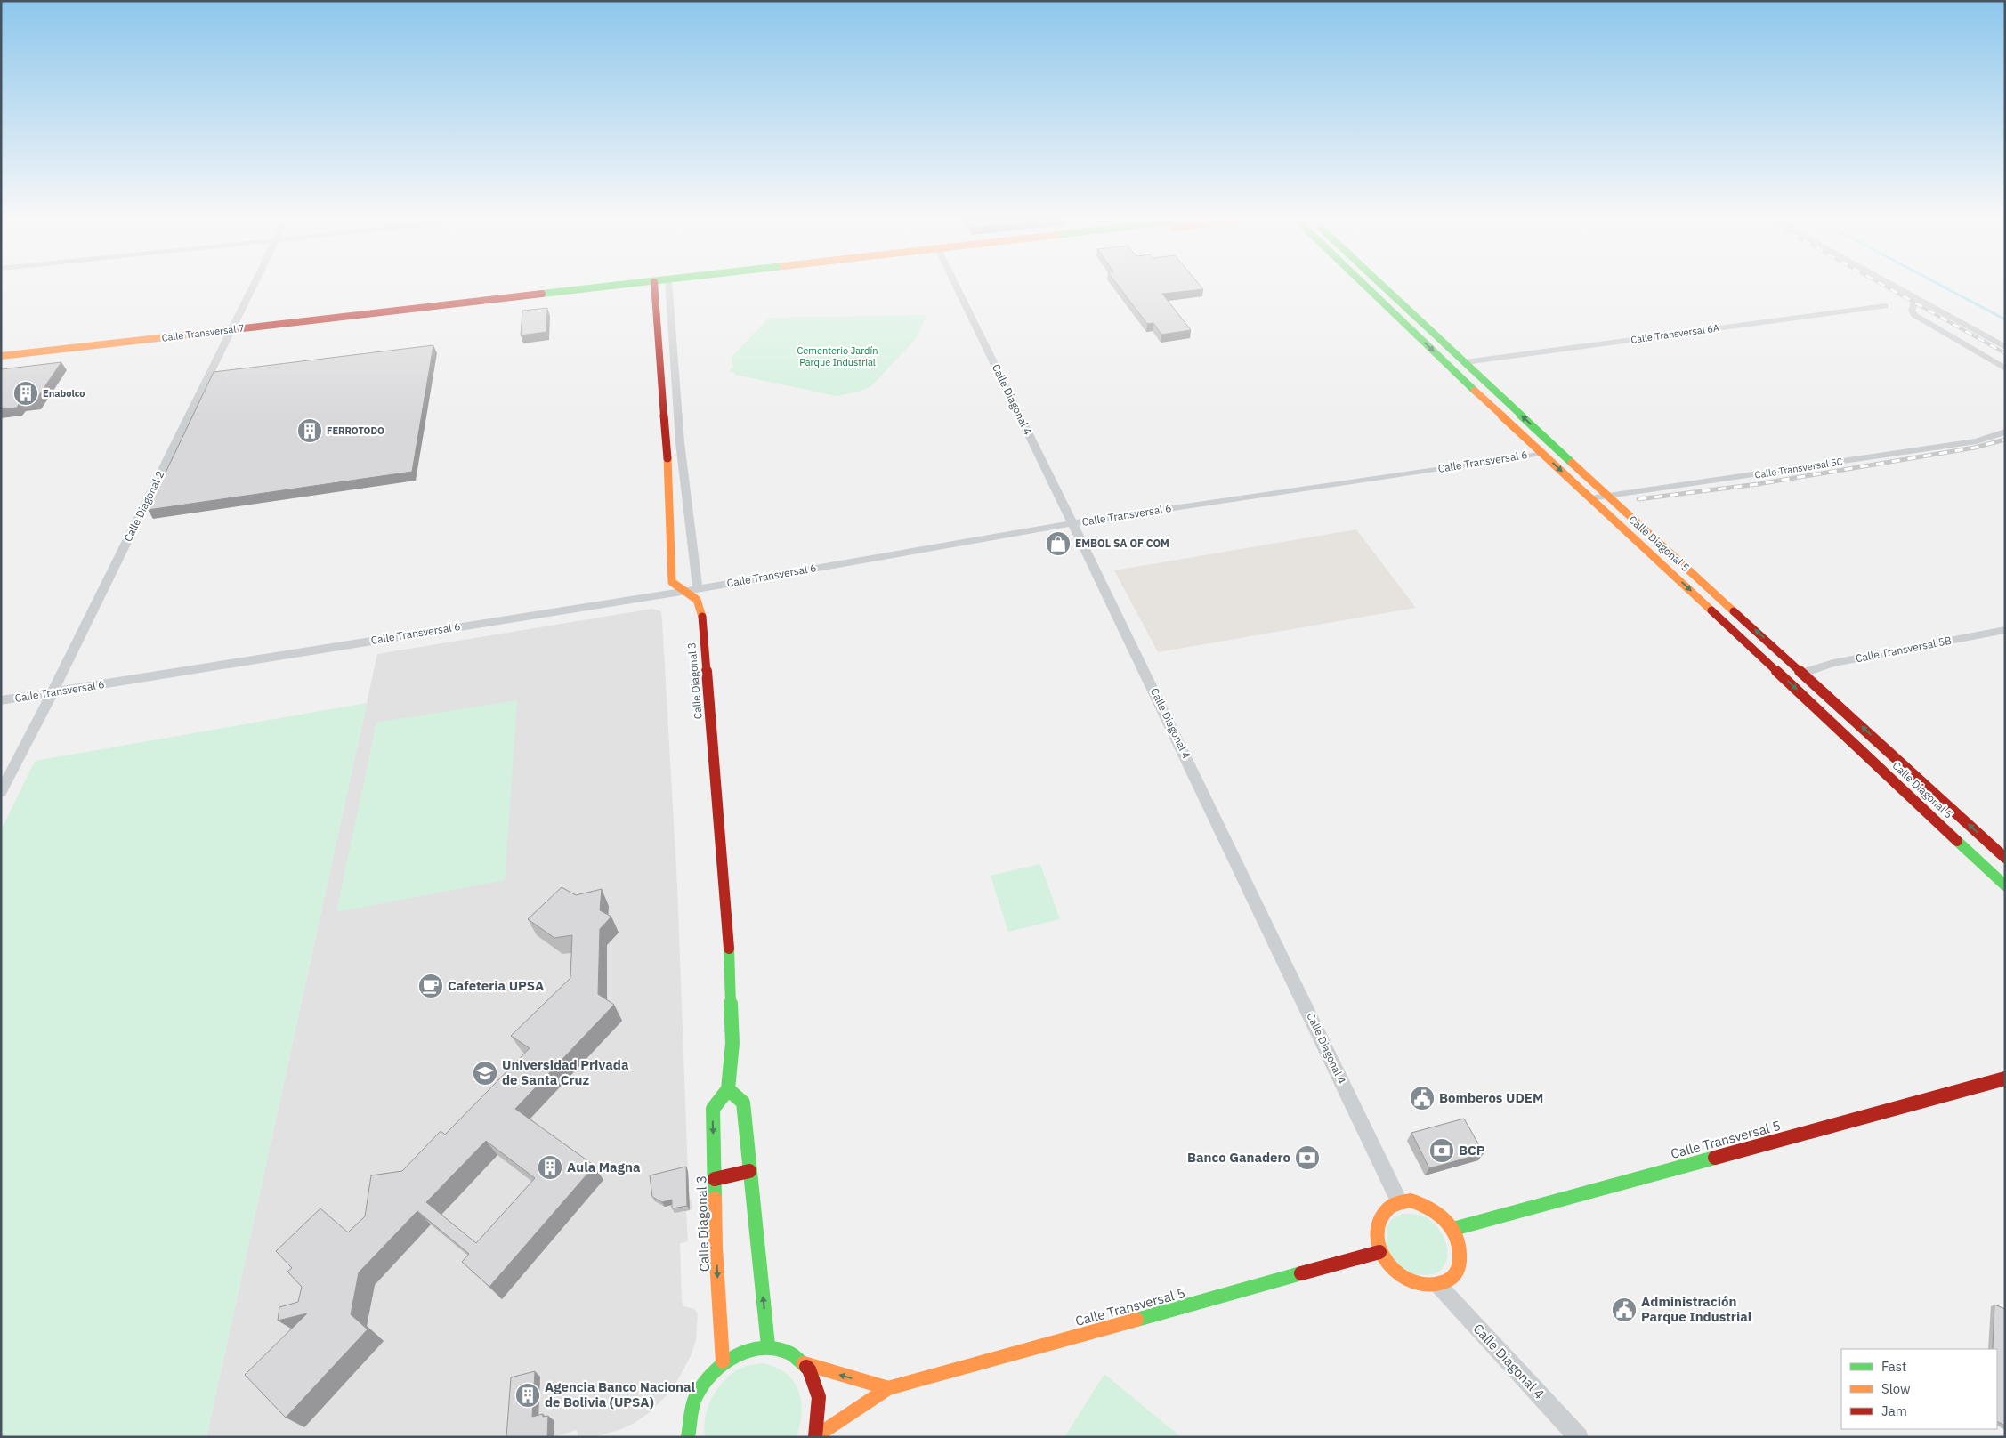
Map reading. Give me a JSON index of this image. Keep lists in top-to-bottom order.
{
  "streets": {
    "main road": [
      "Calle Transversal 7",
      "Calle Diagonal 5",
      "Calle Diagonal 3",
      "Calle Transversal 5"
    ],
    "street": [
      "Calle Transversal 6A",
      "Calle Diagonal 4",
      "Calle Transversal 6",
      "Calle Transversal 5C",
      "Calle Diagonal 2",
      "Calle Transversal 5B"
    ]
  },
  "crossings": [
    ["Calle Transversal 7", "Calle Diagonal 2"],
    ["Calle Transversal 6A", "Calle Diagonal 5"],
    ["Calle Diagonal 4", "Calle Transversal 6"],
    ["Calle Diagonal 4", "Calle Transversal 5"],
    ["Calle Transversal 6", "Calle Diagonal 2"],
    ["Calle Transversal 6", "Calle Diagonal 5"],
    ["Calle Transversal 6", "Calle Diagonal 3"],
    ["Calle Transversal 5C", "Calle Diagonal 5"],
    ["Calle Diagonal 5", "Calle Transversal 5B"]
  ],
  "parks": ["Cementerio Jardín Parque Industrial"],
  "places": {
    "building": [
      "Enabolco",
      "FERROTODO",
      "Aula Magna",
      "Agencia Banco Nacional de Bolivia (UPSA)"
    ],
    "shop": ["EMBOL SA OF COM"],
    "cafe": ["Cafeteria UPSA"],
    "school or university": ["Universidad Privada de Santa Cruz"],
    "public building": ["Bomberos UDEM", "Administración Parque Industrial"],
    "bank": ["BCP", "Banco Ganadero"]
  },
  "legend": ["Fast", "Slow", "Jam"]
}
